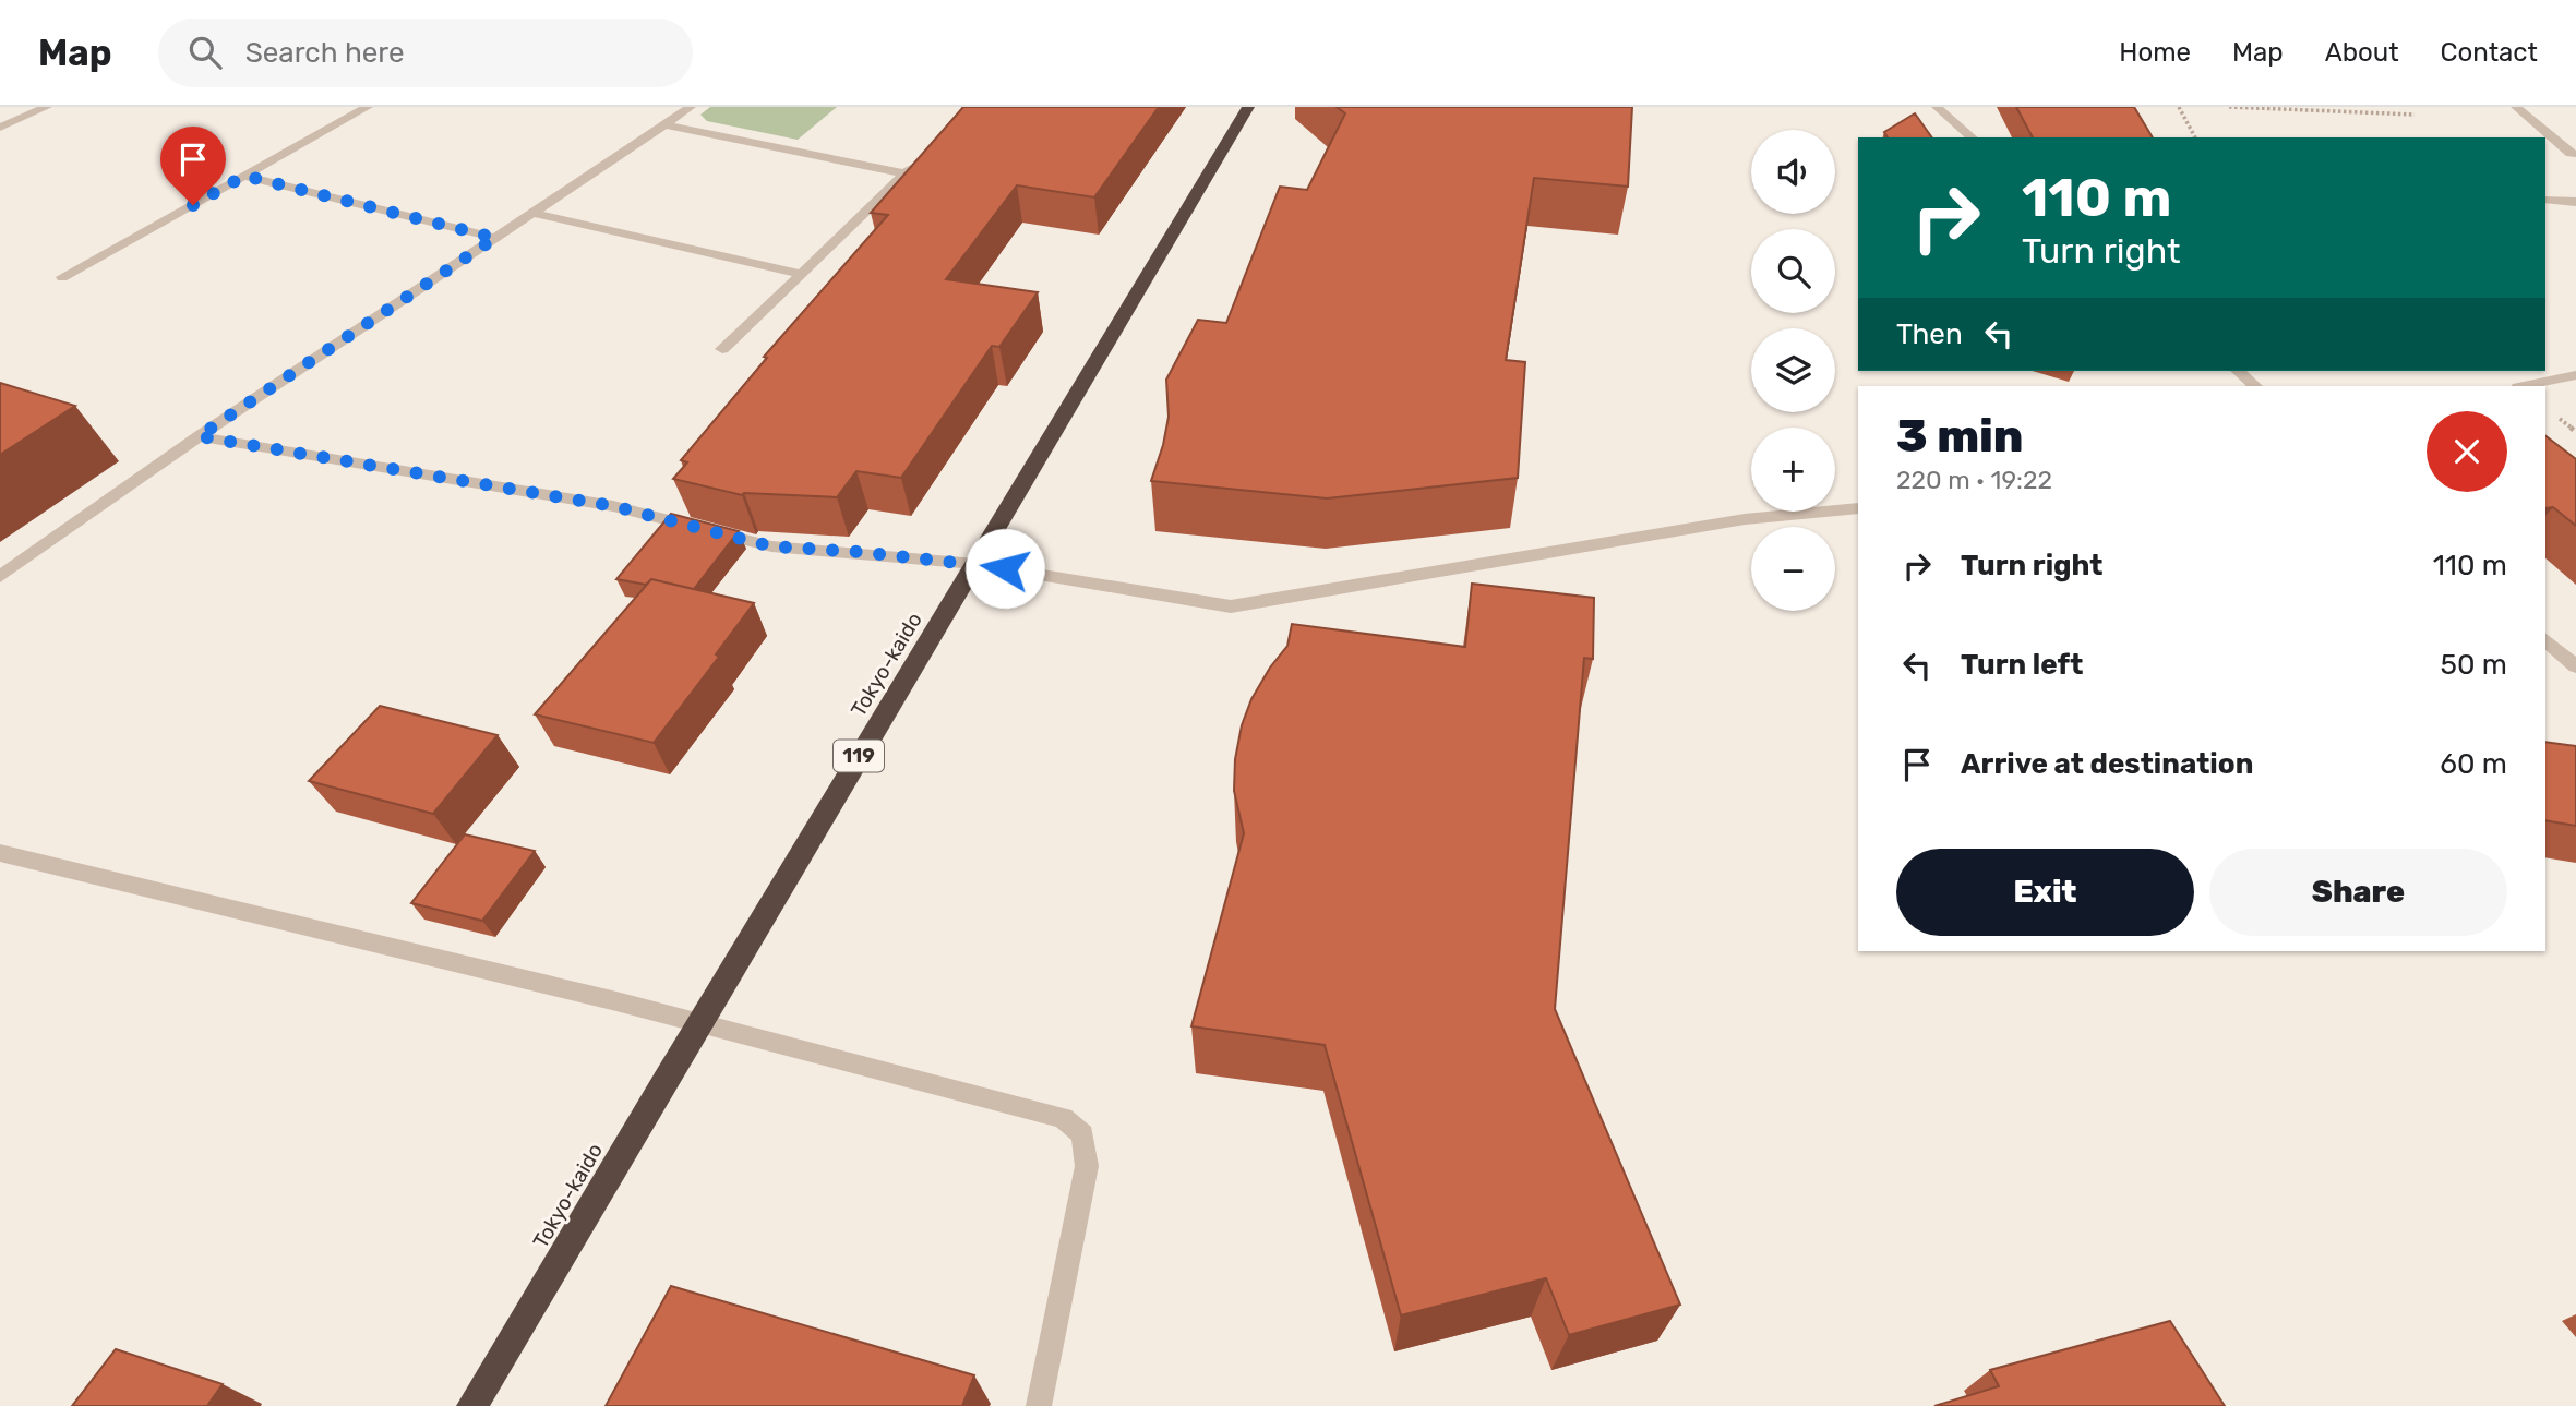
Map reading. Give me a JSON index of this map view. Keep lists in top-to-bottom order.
{
  "streets": {
    "highway": ["Tokyo-kaido", "119"]
  },
  "page": {
    "header": "Map",
    "search": "Search here",
    "nav": [
      "Home",
      "Map",
      "About",
      "Contact"
    ],
    "map_buttons": ["+", "−"],
    "turn": ["110 m", "Turn right"],
    "then": "Then",
    "heading": ["3 min", "220 m · 19:22"],
    "list": [
      {
        "name": "Turn right",
        "value": "110 m"
      },
      {
        "name": "Turn left",
        "value": "50 m"
      },
      {
        "name": "Arrive at destination",
        "value": "60 m"
      }
    ],
    "buttons": ["Exit", "Share"]
  }
}
